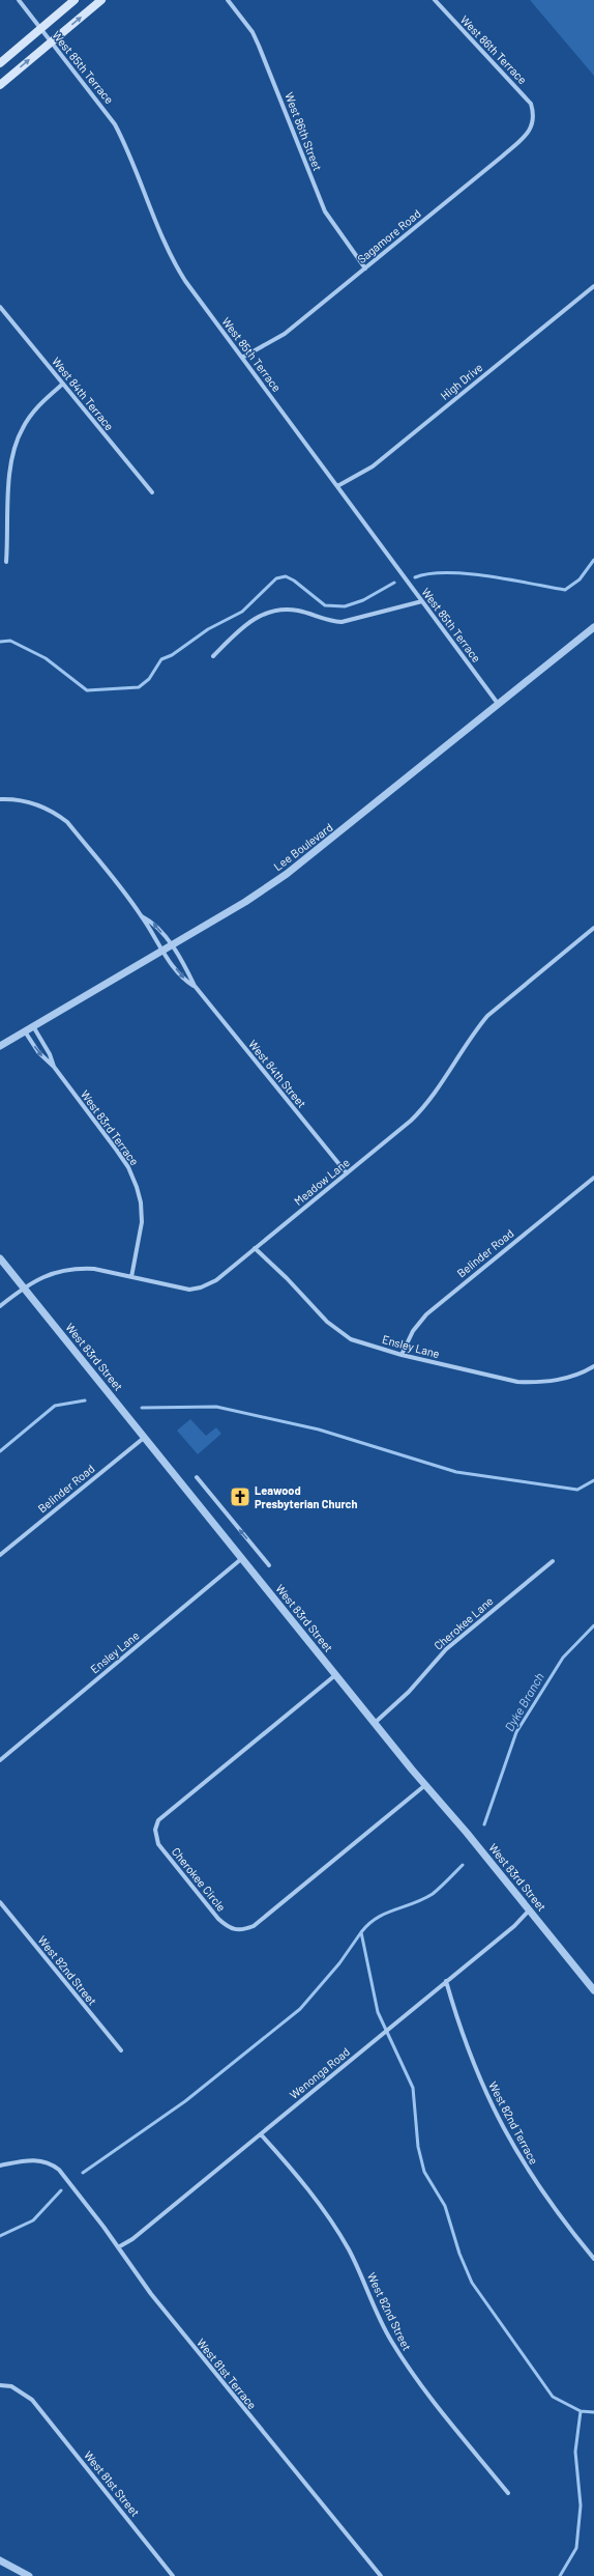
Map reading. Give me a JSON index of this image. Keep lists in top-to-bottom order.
{
  "streets": {
    "street": [
      "West 86th Terrace",
      "West 85th Terrace",
      "West 86th Street",
      "Sagamore Road",
      "High Drive",
      "West 84th Terrace",
      "Lee Boulevard",
      "West 84th Street",
      "West 83rd Terrace",
      "Meadow Lane",
      "Belinder Road",
      "Ensley Lane",
      "West 83rd Street",
      "Cherokee Lane",
      "Cherokee Circle",
      "West 82nd Street",
      "Wenonga Road",
      "West 82nd Terrace",
      "West 81st Terrace",
      "West 81st Street"
    ]
  },
  "crossings": [
    ["West 86th Terrace", "Sagamore Road"],
    ["West 85th Terrace", "Sagamore Road"],
    ["West 85th Terrace", "High Drive"],
    ["West 85th Terrace", "Lee Boulevard"],
    ["West 86th Street", "Sagamore Road"],
    ["Lee Boulevard", "West 84th Street"],
    ["Lee Boulevard", "West 83rd Terrace"],
    ["West 84th Street", "Meadow Lane"],
    ["West 83rd Terrace", "Meadow Lane"],
    ["Meadow Lane", "Ensley Lane"],
    ["Meadow Lane", "West 83rd Street"],
    ["Belinder Road", "Ensley Lane"],
    ["Belinder Road", "West 83rd Street"],
    ["Ensley Lane", "West 83rd Street"],
    ["West 83rd Street", "Cherokee Lane"],
    ["West 83rd Street", "Cherokee Circle"],
    ["West 83rd Street", "Wenonga Road"],
    ["West 82nd Street", "Wenonga Road"],
    ["Wenonga Road", "West 82nd Terrace"],
    ["Wenonga Road", "West 81st Terrace"]
  ],
  "water": ["Dyke Branch"],
  "places": {
    "church": ["Leawood Presbyterian Church"]
  }
}
